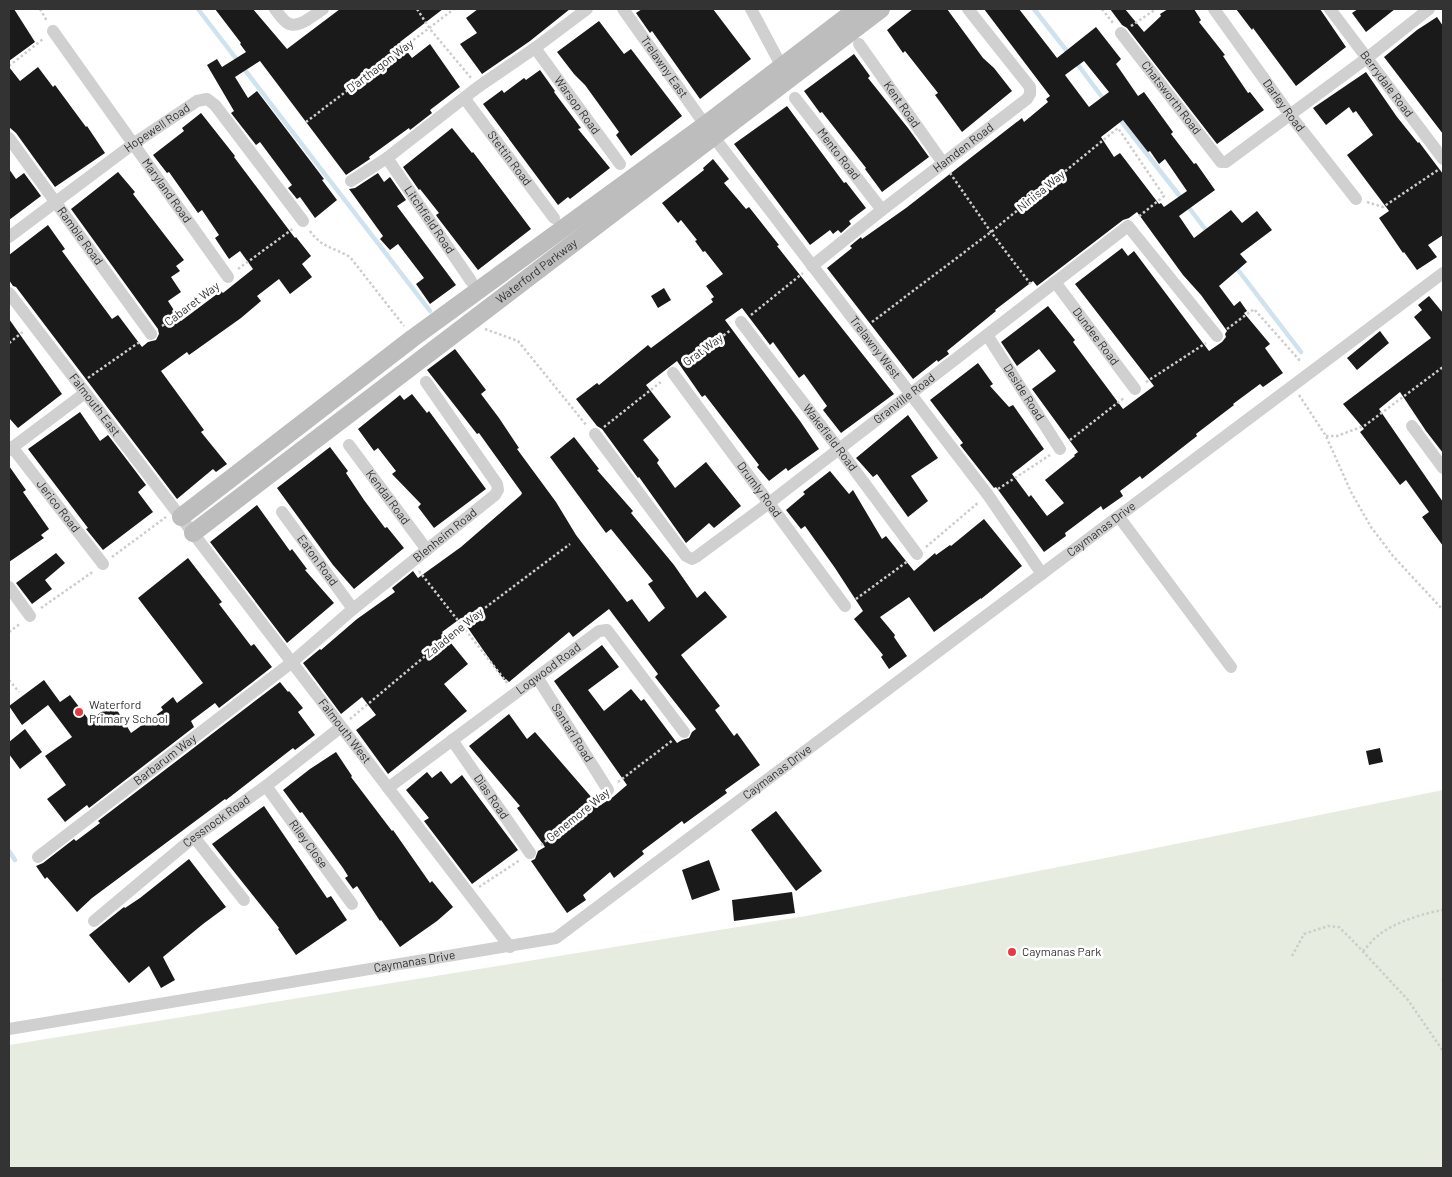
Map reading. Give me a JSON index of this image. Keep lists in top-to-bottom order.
{
  "streets": {
    "street": [
      "Trelawny East",
      "Berrydale Road",
      "Chatsworth Road",
      "Kent Road",
      "Darley Road",
      "Warsop Road",
      "Hopewell Road",
      "Hamden Road",
      "Mento Road",
      "Stettin Road",
      "Maryland Road",
      "Litchfield Road",
      "Ramble Road",
      "Waterford Parkway",
      "Dundee Road",
      "Trelawny West",
      "Deside Road",
      "Granville Road",
      "Falmouth East",
      "Wakefield Road",
      "Drumly Road",
      "Kendal Road",
      "Jerico Road",
      "Caymanas Drive",
      "Blenheim Road",
      "Eaton Road",
      "Logwood Road",
      "Falmouth West",
      "Santari Road",
      "Barbarum Way",
      "Dias Road",
      "Cessnock Road",
      "Riley Close"
    ],
    "path": [
      "D'arthagon Way",
      "Niriisa Way",
      "Cabaret Way",
      "Grat Way",
      "Zaladene Way",
      "Genemore Way"
    ]
  },
  "crossings": [
    ["Trelawny East", "Waterford Parkway"],
    ["Trelawny East", "Trelawny West"],
    ["Chatsworth Road", "Darley Road"],
    ["Kent Road", "Hamden Road"],
    ["Hopewell Road", "Maryland Road"],
    ["Hopewell Road", "Ramble Road"],
    ["Hopewell Road", "Cabaret Way"],
    ["Hamden Road", "Mento Road"],
    ["Hamden Road", "Trelawny West"],
    ["Hamden Road", "Grat Way"],
    ["Maryland Road", "Cabaret Way"],
    ["Niriisa Way", "Trelawny West"],
    ["Niriisa Way", "Granville Road"],
    ["Ramble Road", "Cabaret Way"],
    ["Waterford Parkway", "Trelawny West"],
    ["Waterford Parkway", "Falmouth East"],
    ["Waterford Parkway", "Falmouth West"],
    ["Cabaret Way", "Falmouth East"],
    ["Dundee Road", "Granville Road"],
    ["Trelawny West", "Grat Way"],
    ["Trelawny West", "Granville Road"],
    ["Trelawny West", "Caymanas Drive"],
    ["Grat Way", "Granville Road"],
    ["Grat Way", "Wakefield Road"],
    ["Grat Way", "Drumly Road"],
    ["Deside Road", "Granville Road"],
    ["Granville Road", "Wakefield Road"],
    ["Granville Road", "Drumly Road"],
    ["Falmouth East", "Falmouth West"],
    ["Kendal Road", "Blenheim Road"],
    ["Caymanas Drive", "Falmouth West"],
    ["Blenheim Road", "Eaton Road"],
    ["Blenheim Road", "Falmouth West"],
    ["Blenheim Road", "Barbarum Way"],
    ["Zaladene Way", "Falmouth West"],
    ["Zaladene Way", "Cessnock Road"],
    ["Logwood Road", "Falmouth West"],
    ["Logwood Road", "Santari Road"],
    ["Logwood Road", "Dias Road"],
    ["Logwood Road", "Genemore Way"],
    ["Falmouth West", "Barbarum Way"],
    ["Falmouth West", "Genemore Way"],
    ["Falmouth West", "Cessnock Road"],
    ["Santari Road", "Genemore Way"],
    ["Dias Road", "Genemore Way"],
    ["Cessnock Road", "Riley Close"]
  ],
  "places": ["Waterford Primary School", "Caymanas Park"]
}
